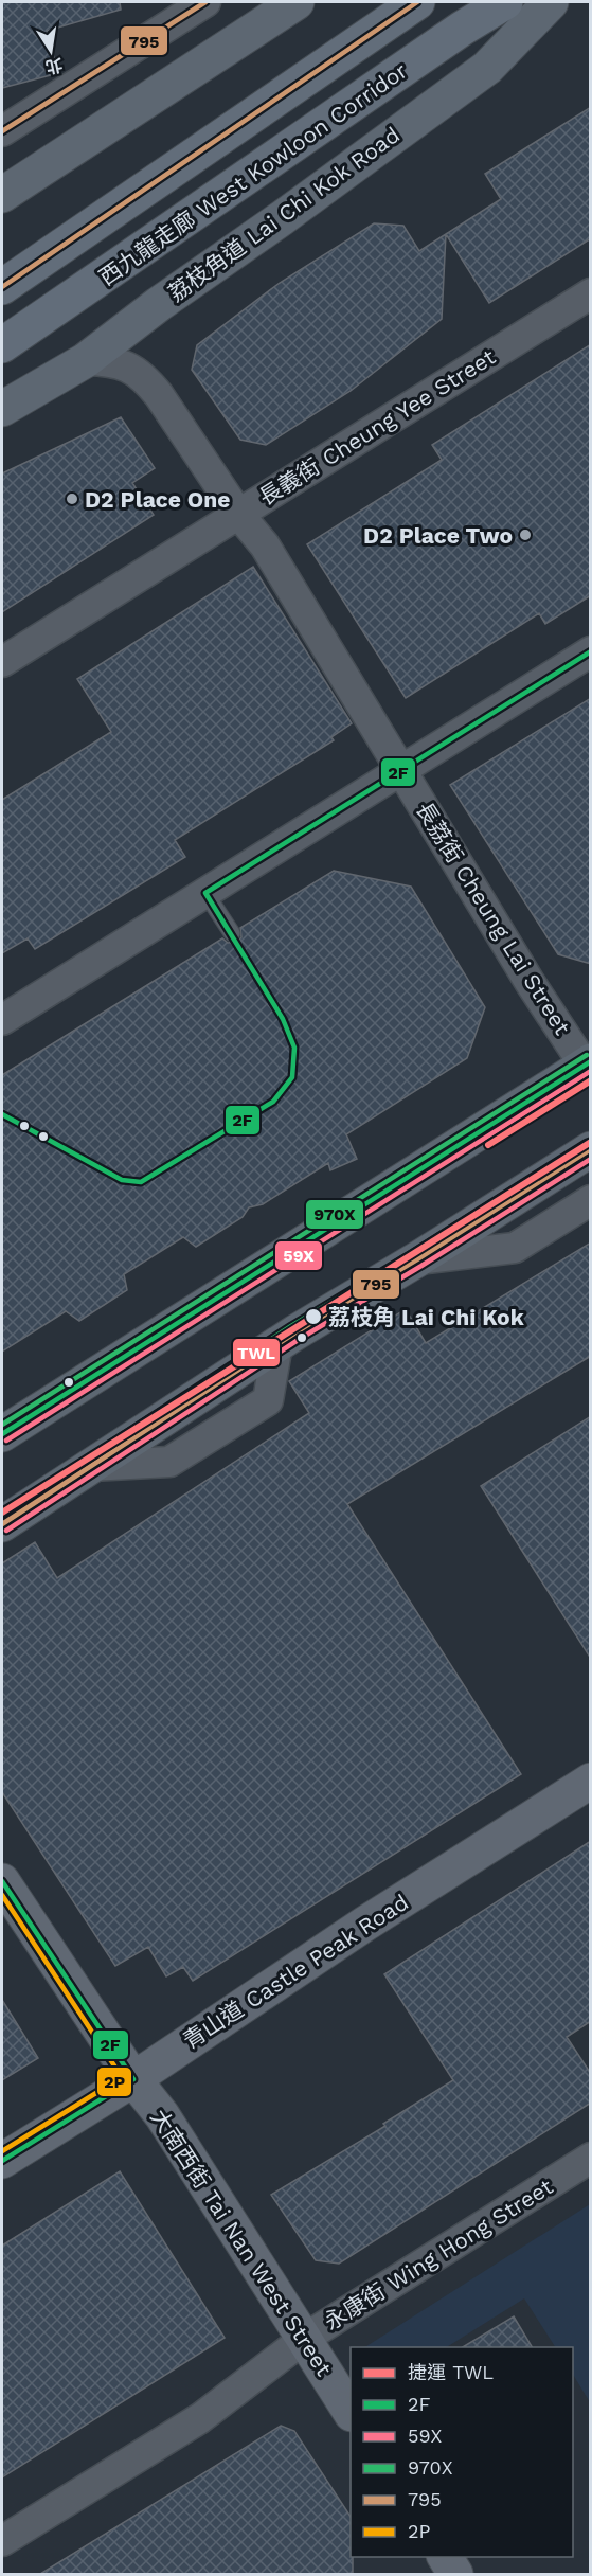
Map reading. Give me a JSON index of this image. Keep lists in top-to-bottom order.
{
  "streets": {
    "highway": ["西九龍走廊 West Kowloon Corridor"],
    "main road": ["荔枝角道 Lai Chi Kok Road", "青山道 Castle Peak Road", "大南西街 Tai Nan West Street"],
    "street": ["長義街 Cheung Yee Street", "長荔街 Cheung Lai Street", "永康街 Wing Hong Street"]
  },
  "crossings": [
    ["荔枝角道 Lai Chi Kok Road", "長荔街 Cheung Lai Street"],
    ["長義街 Cheung Yee Street", "長荔街 Cheung Lai Street"],
    ["青山道 Castle Peak Road", "大南西街 Tai Nan West Street"],
    ["大南西街 Tai Nan West Street", "永康街 Wing Hong Street"]
  ],
  "places": ["D2 Place One", "D2 Place Two", "荔枝角 Lai Chi Kok"],
  "lines": [
    "transit line 795",
    "transit line 2F",
    "transit line 970X",
    "transit line 59X",
    "metro line TWL",
    "transit line 2P"
  ],
  "legend": [
    "捷運 TWL",
    "2F",
    "59X",
    "970X",
    "795",
    "2P"
  ],
  "north": "bottom"
}
